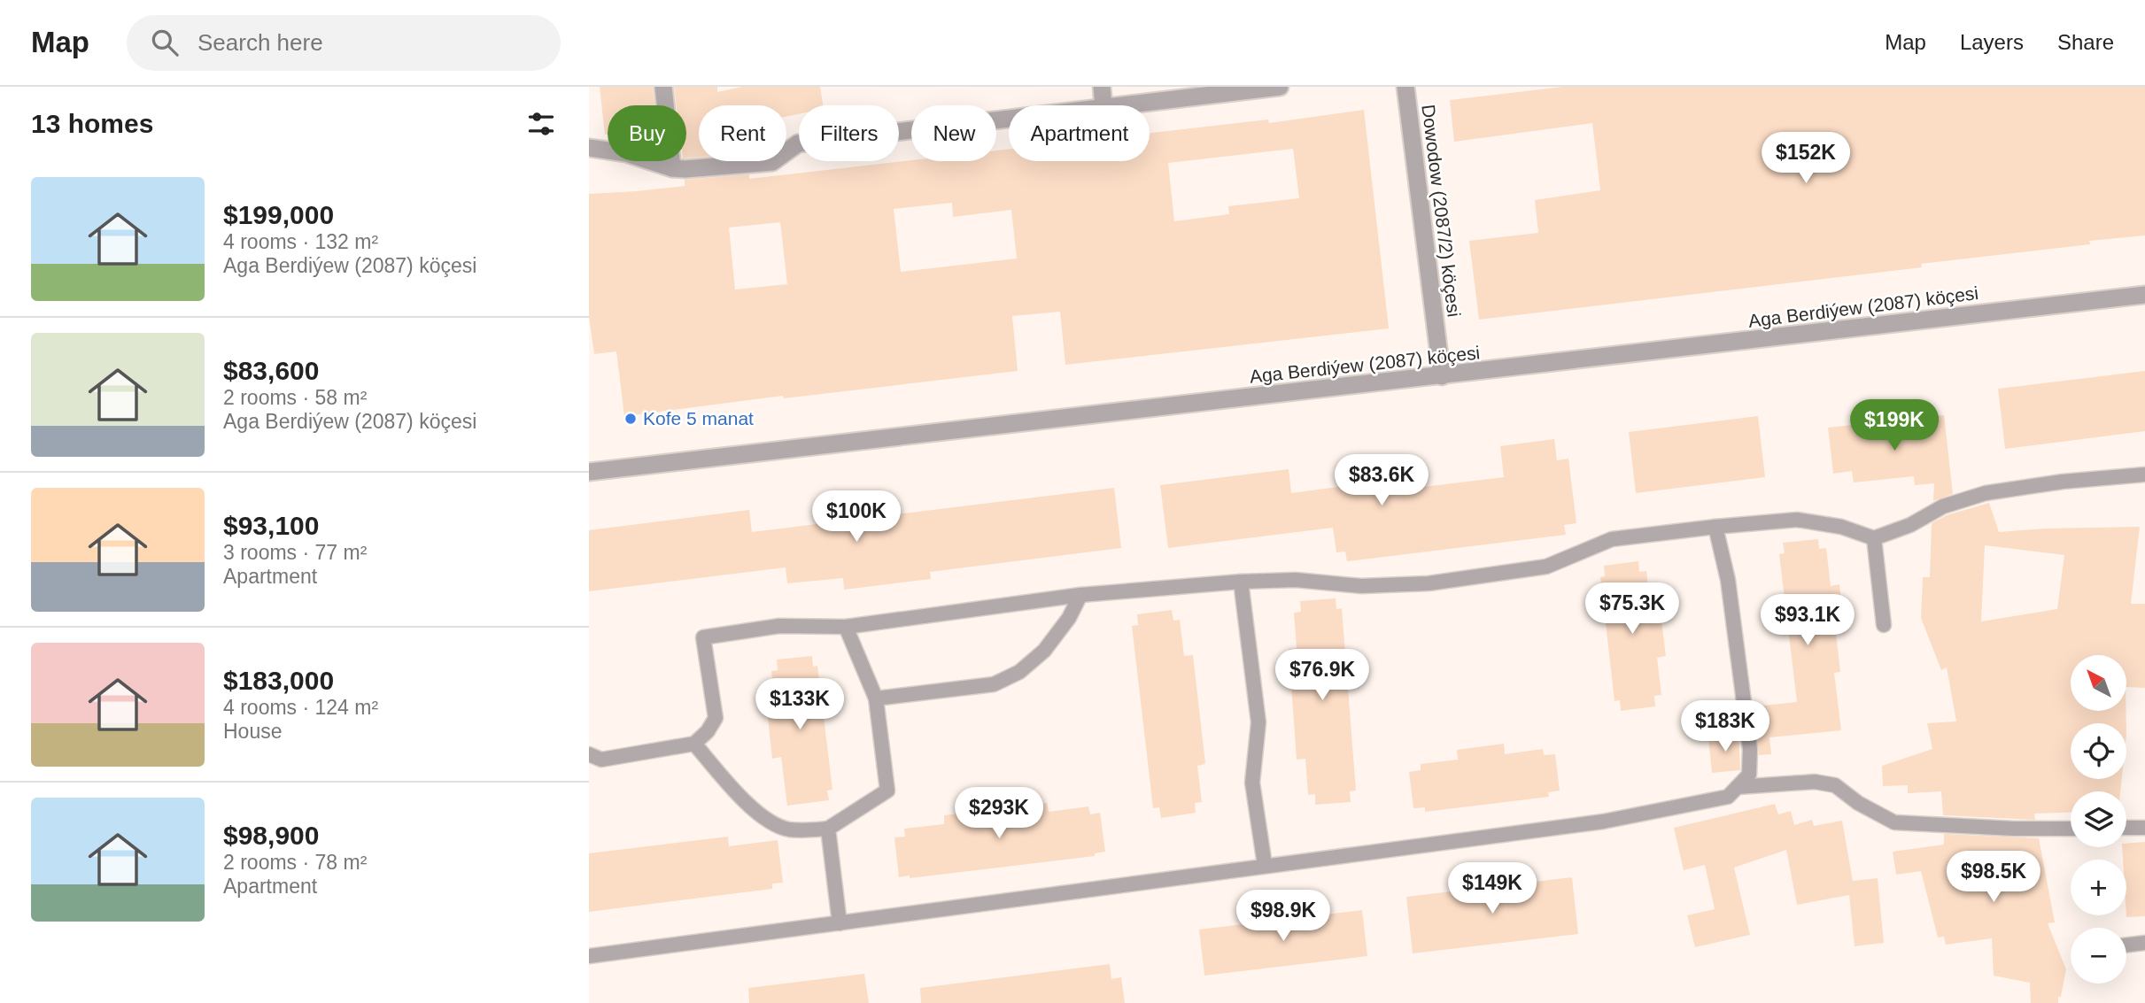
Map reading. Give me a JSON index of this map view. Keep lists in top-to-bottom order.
{
  "streets": {
    "street": ["Dowodow (2087/2) köçesi", "Aga Berdiýew (2087) köçesi"]
  },
  "crossings": [
    ["Dowodow (2087/2) köçesi", "Aga Berdiýew (2087) köçesi"]
  ],
  "places": ["Kofe 5 manat"],
  "north": "top left",
  "page": {
    "header": "Map",
    "search": "Search here",
    "nav": ["Map", "Layers", "Share"],
    "heading": "13 homes",
    "chip": [
      "Buy",
      "Rent",
      "Filters",
      "New",
      "Apartment"
    ],
    "price": [
      "$152K",
      "$199K",
      "$83.6K",
      "$100K",
      "$75.3K",
      "$93.1K",
      "$76.9K",
      "$133K",
      "$183K",
      "$293K",
      "$98.5K",
      "$149K",
      "$98.9K"
    ],
    "list": [
      {
        "name": "$199,000",
        "note": "4 rooms · 132 m² · Aga Berdiýew (2087) köçesi"
      },
      {
        "name": "$83,600",
        "note": "2 rooms · 58 m² · Aga Berdiýew (2087) köçesi"
      },
      {
        "name": "$93,100",
        "note": "3 rooms · 77 m² · Apartment"
      },
      {
        "name": "$183,000",
        "note": "4 rooms · 124 m² · House"
      },
      {
        "name": "$98,900",
        "note": "2 rooms · 78 m² · Apartment"
      }
    ],
    "map_buttons": ["+", "−"]
  }
}
